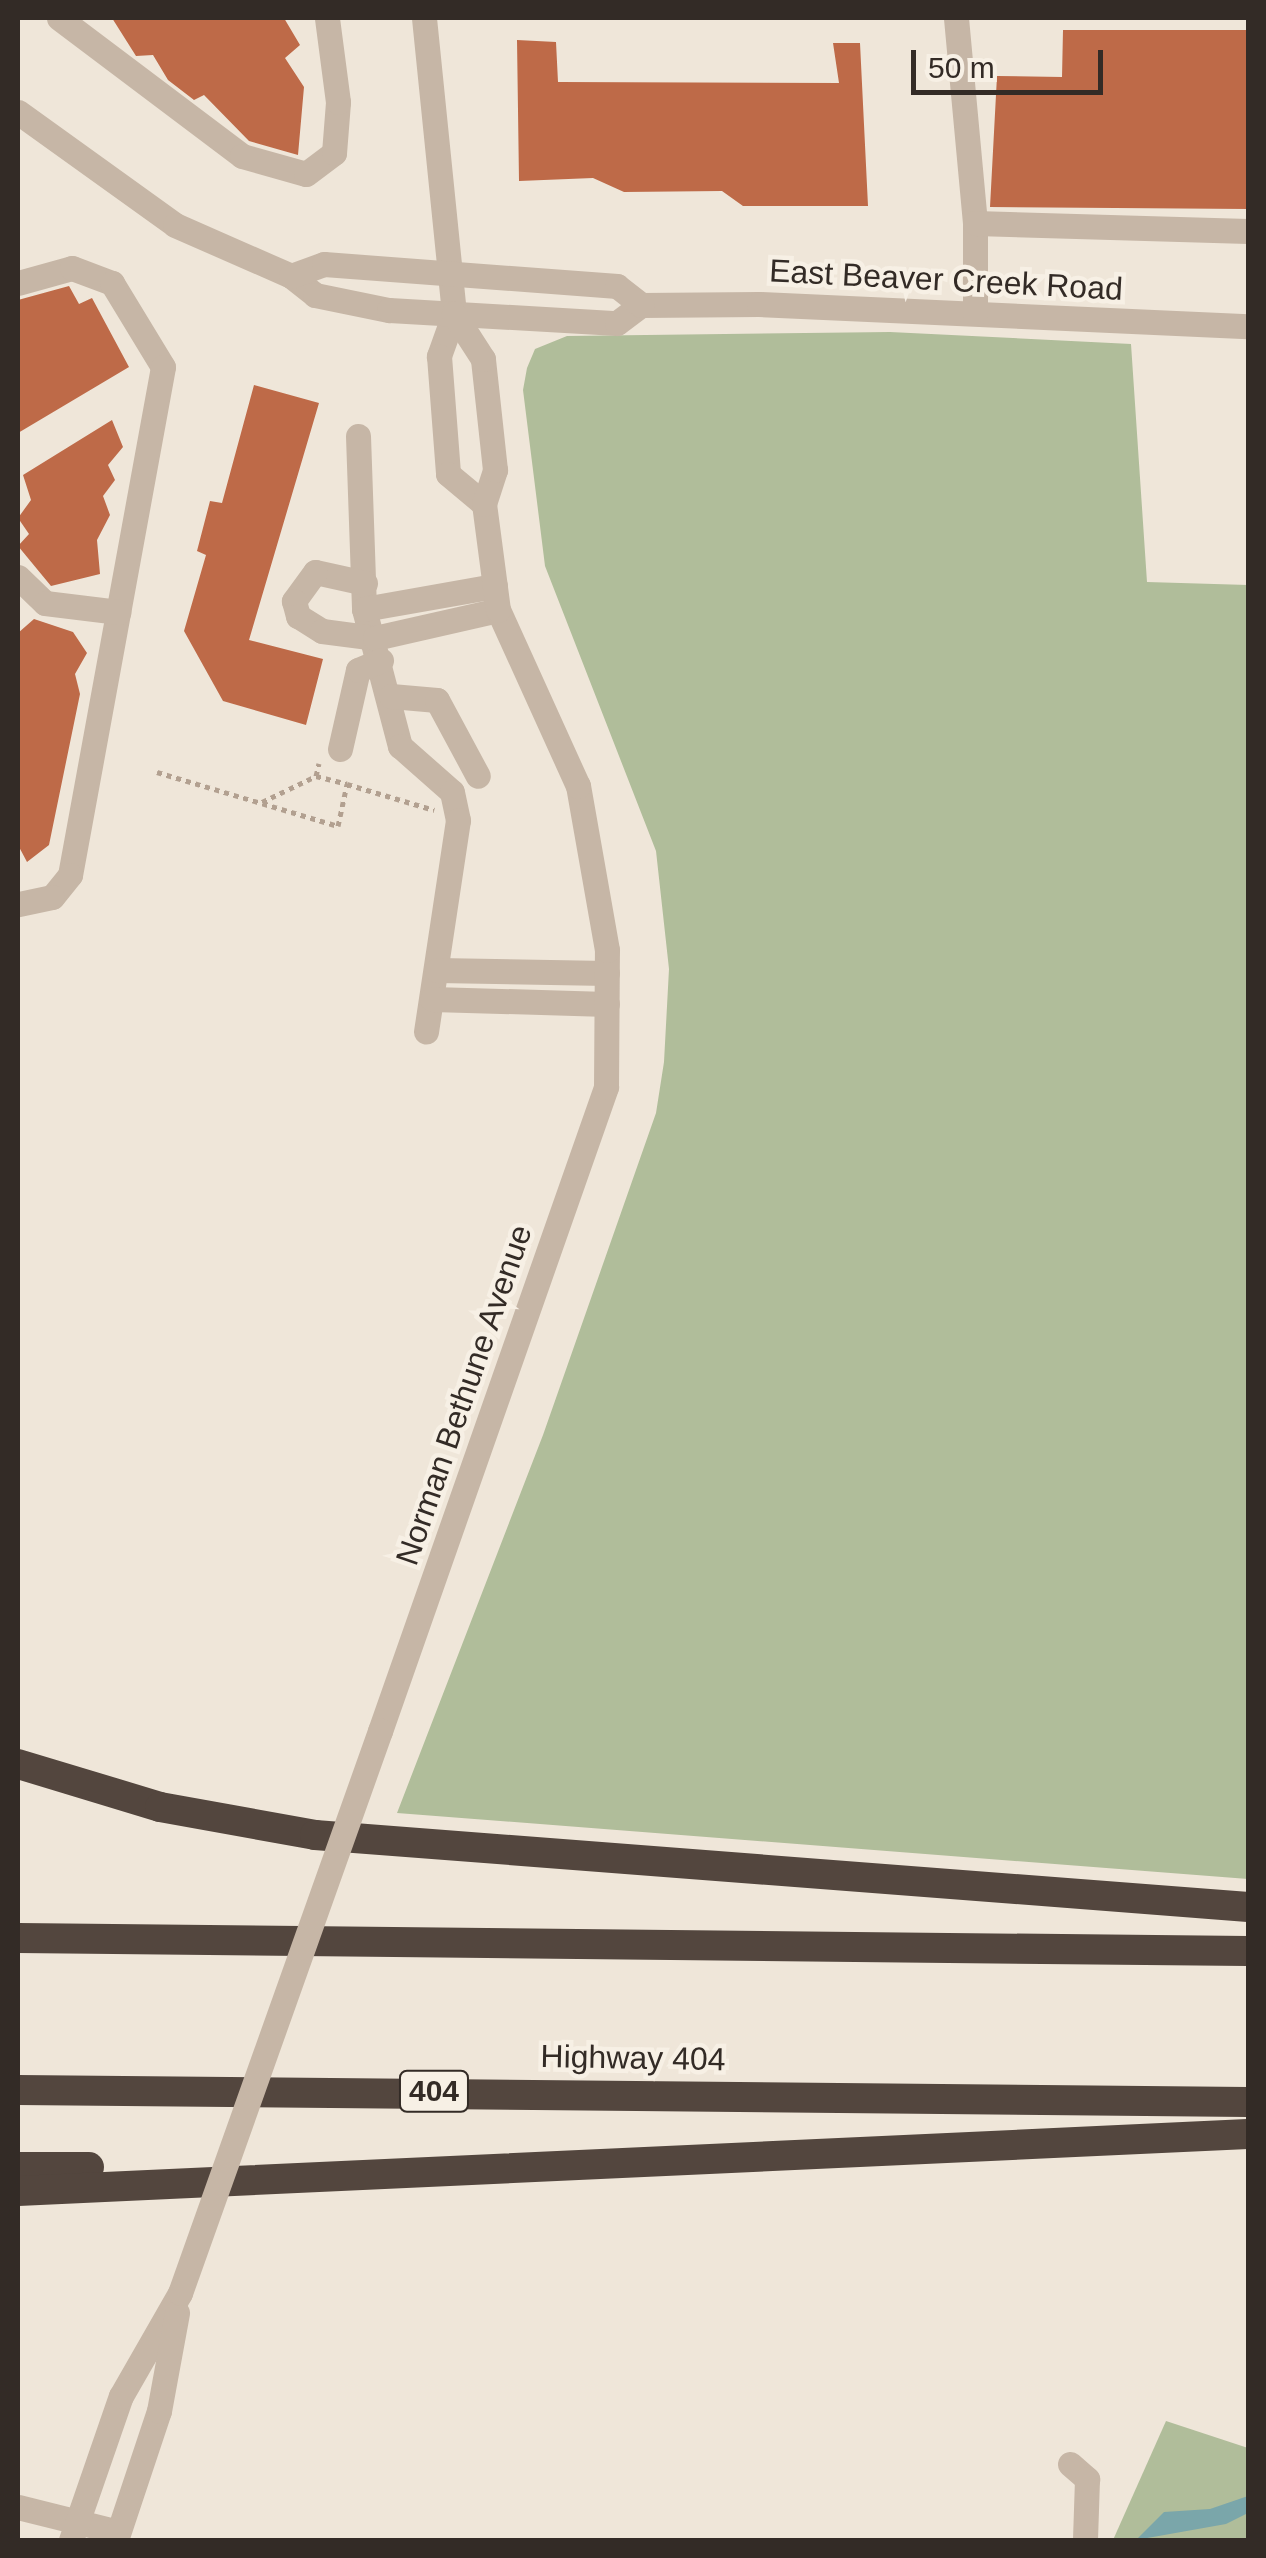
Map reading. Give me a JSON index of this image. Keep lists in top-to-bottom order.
{
  "streets": {
    "highway": ["Highway 404", "404"],
    "street": ["East Beaver Creek Road", "Norman Bethune Avenue"]
  },
  "crossings": [
    ["East Beaver Creek Road", "Norman Bethune Avenue"]
  ],
  "scale_bar": "50 m"
}
